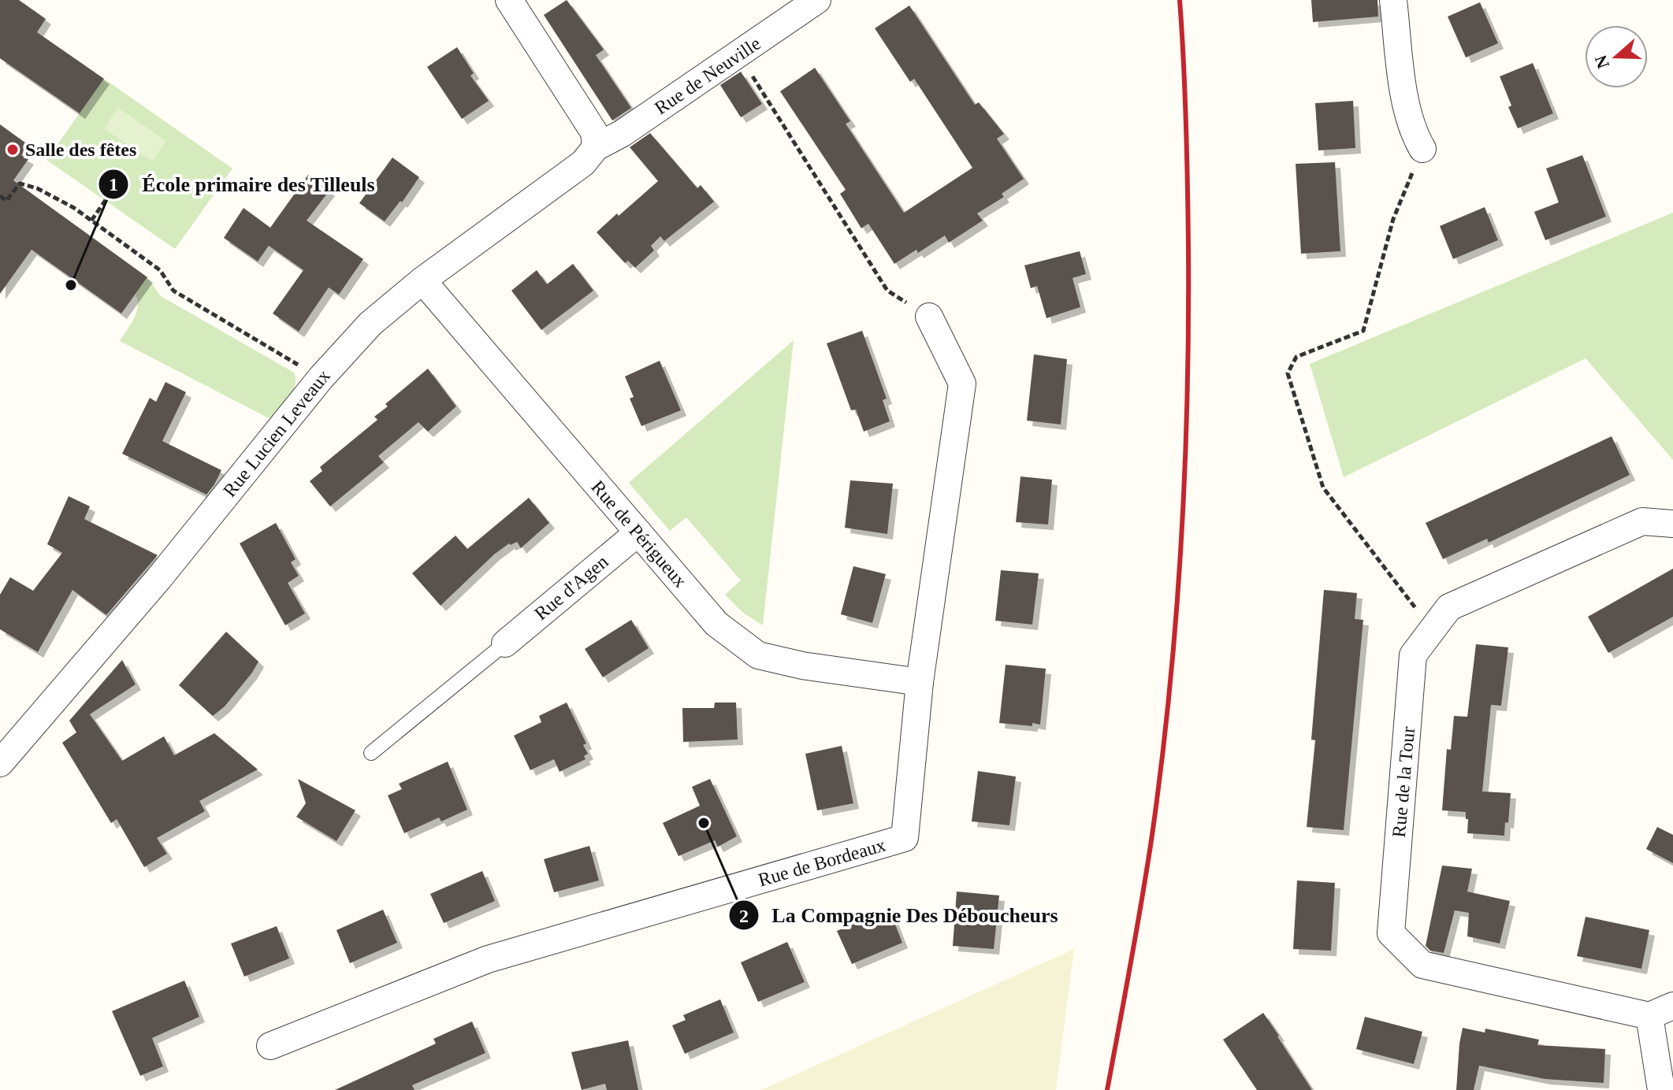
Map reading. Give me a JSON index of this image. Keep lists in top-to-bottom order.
{
  "streets": {
    "street": [
      "Rue de Neuville",
      "Rue Lucien Leveaux",
      "Rue de Périgueux",
      "Rue d'Agen",
      "Rue de la Tour",
      "Rue de Bordeaux"
    ]
  },
  "crossings": [
    ["Rue de Neuville", "Rue Lucien Leveaux"],
    ["Rue Lucien Leveaux", "Rue de Périgueux"],
    ["Rue de Périgueux", "Rue d'Agen"],
    ["Rue de Périgueux", "Rue de Bordeaux"]
  ],
  "places": ["Salle des fêtes", "École primaire des Tilleuls", "La Compagnie Des Déboucheurs"],
  "north": "left"
}
